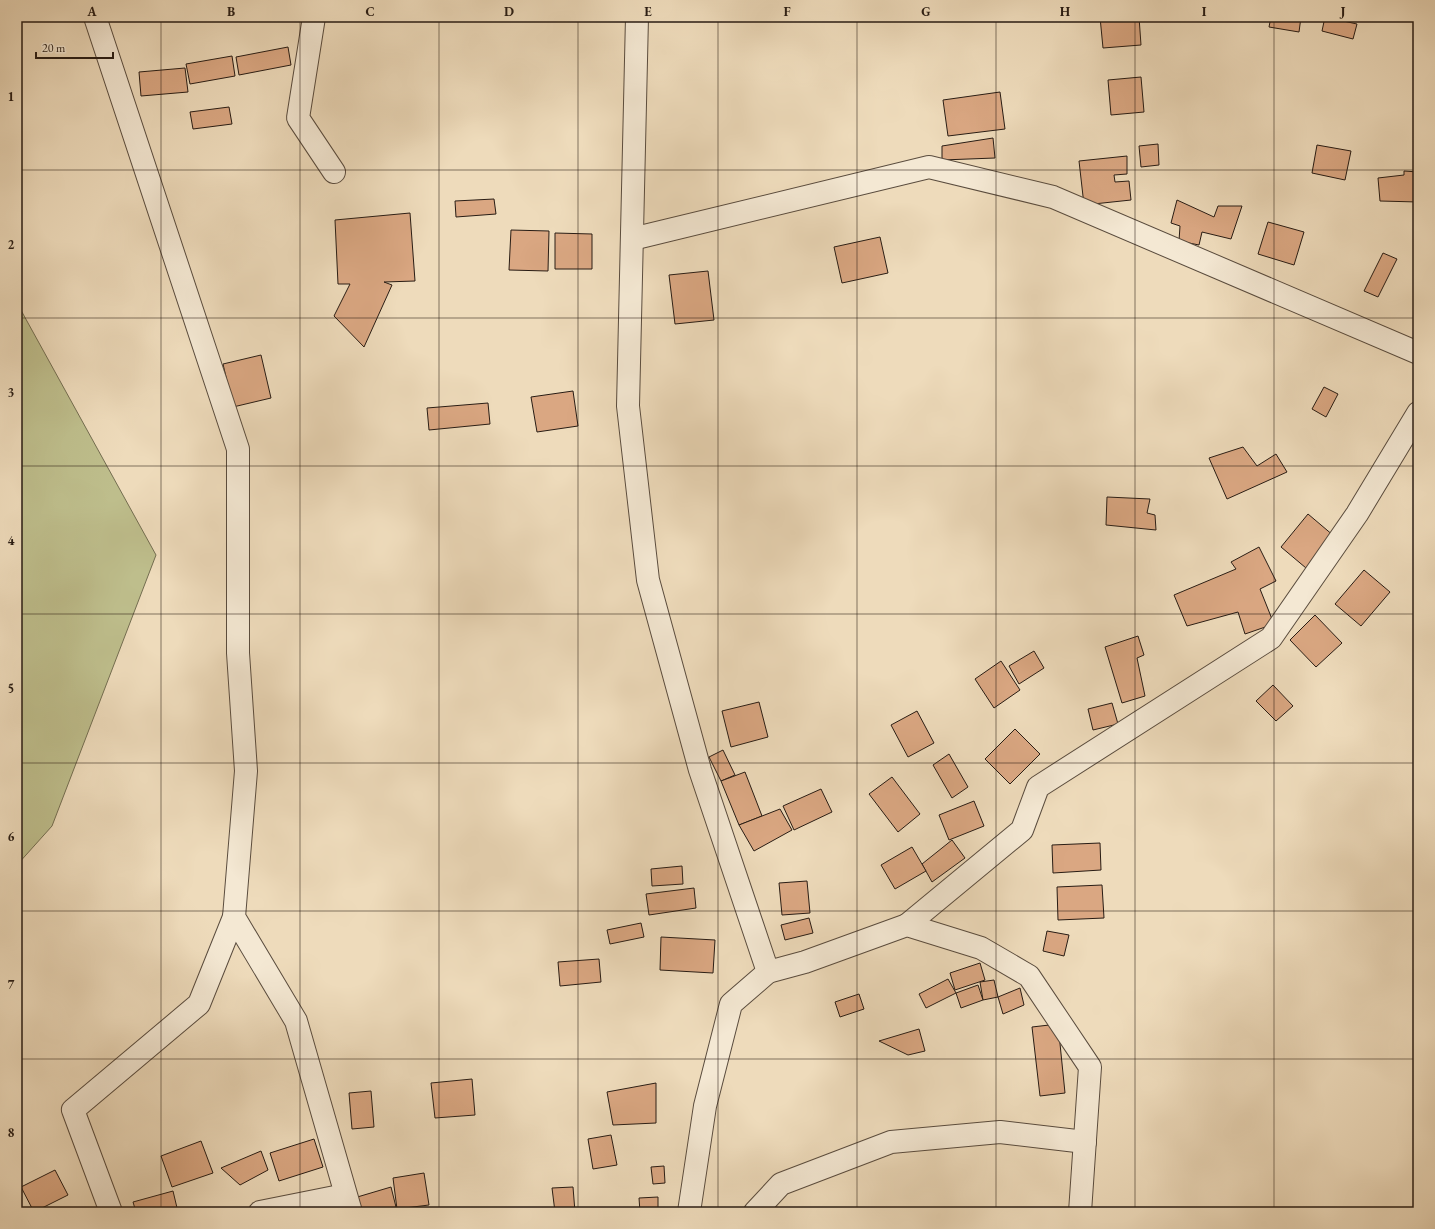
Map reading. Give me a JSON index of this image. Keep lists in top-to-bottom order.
{
  "scale_bar": "20 m",
  "grid": {
    "columns": [
      "A",
      "B",
      "C",
      "D",
      "E",
      "F",
      "G",
      "H",
      "I",
      "J"
    ],
    "rows": [
      "1",
      "2",
      "3",
      "4",
      "5",
      "6",
      "7",
      "8"
    ]
  }
}
